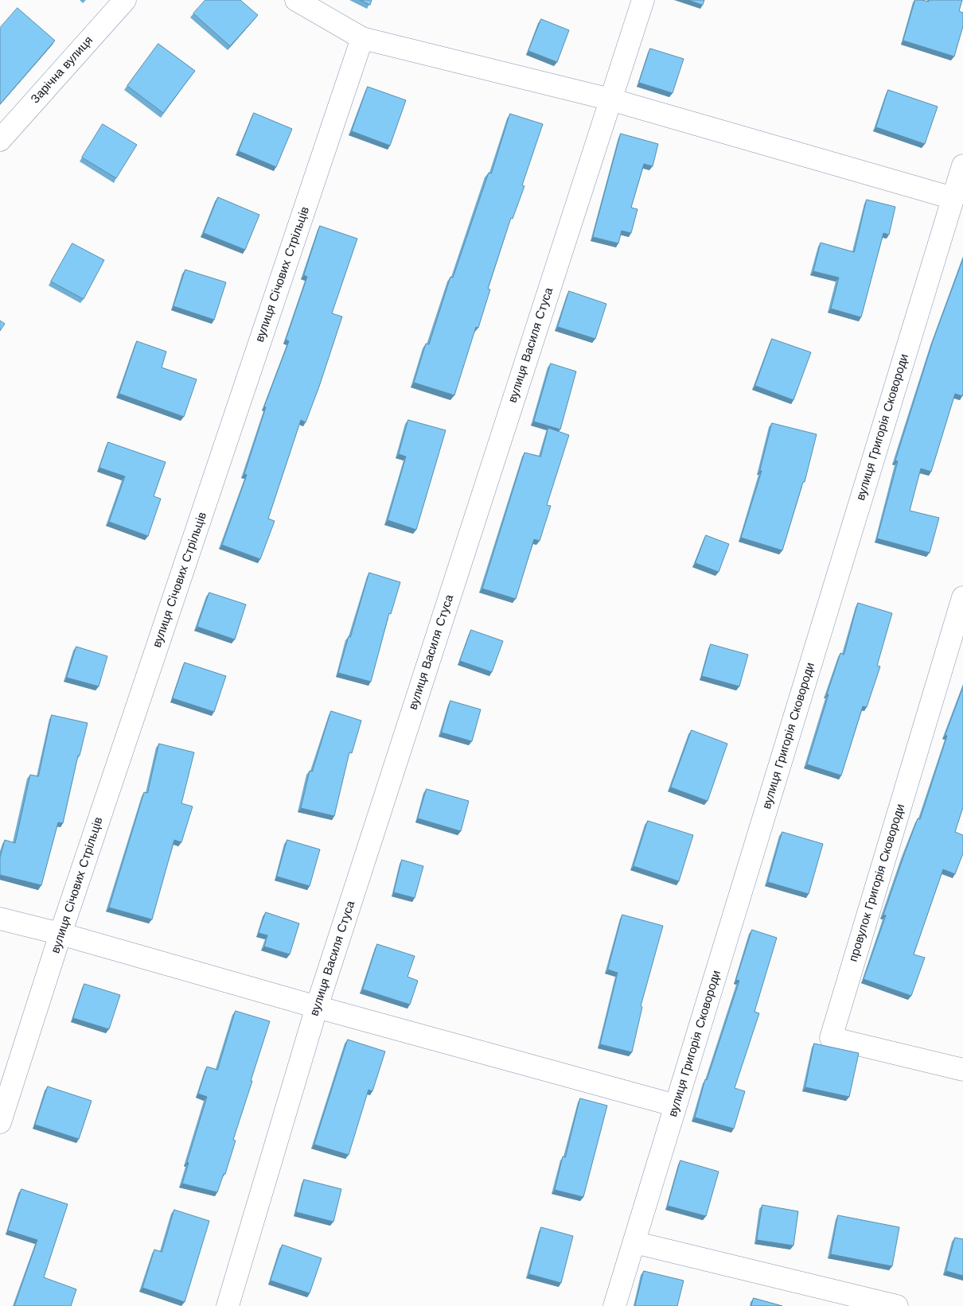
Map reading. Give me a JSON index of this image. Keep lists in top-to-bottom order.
{
  "streets": {
    "street": [
      "Зарічна вулиця",
      "вулиця Січових Стрільців",
      "вулиця Василя Стуса",
      "вулиця Григорія Сковороди",
      "провулок Григорія Сковороди"
    ]
  }
}
